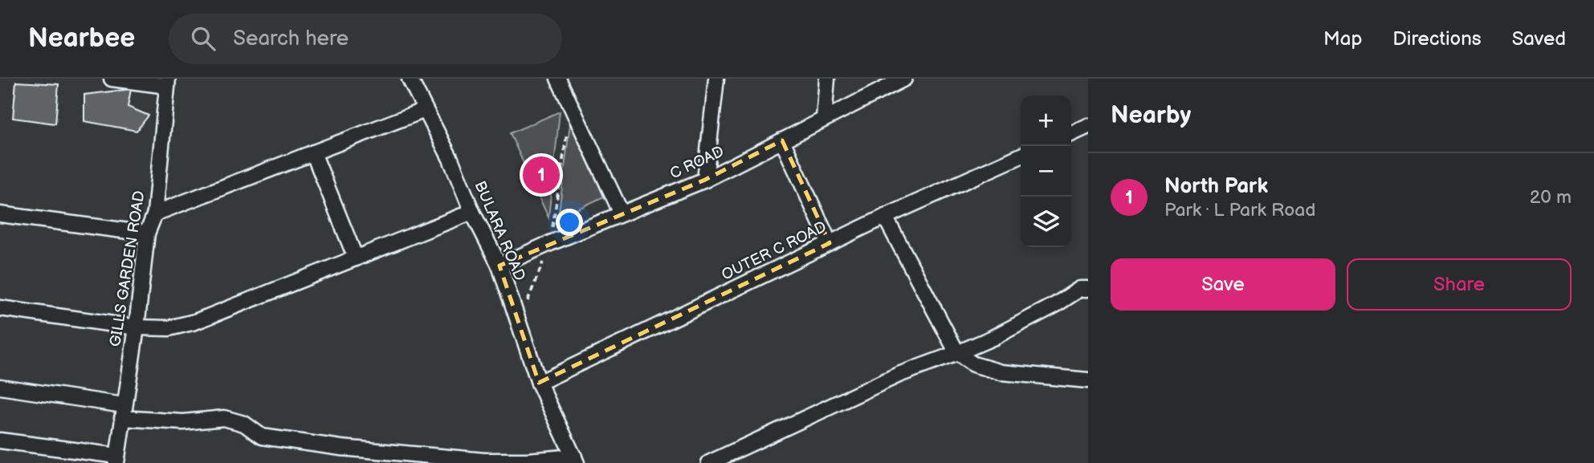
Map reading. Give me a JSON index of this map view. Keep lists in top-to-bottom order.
{
  "streets": {
    "street": [
      "C ROAD",
      "BULARA ROAD",
      "OUTER C ROAD",
      "GILLS GARDEN ROAD"
    ]
  },
  "crossings": [
    ["C ROAD", "BULARA ROAD"],
    ["BULARA ROAD", "OUTER C ROAD"]
  ],
  "page": {
    "header": "Nearbee",
    "search": "Search here",
    "nav": ["Map", "Directions", "Saved"],
    "heading": "Nearby",
    "map_buttons": ["+", "−"],
    "list": [
      {
        "mark": "1",
        "name": "North Park",
        "note": "Park · L Park Road",
        "value": "20 m"
      }
    ],
    "pins": "1",
    "buttons": ["Save", "Share"]
  }
}
